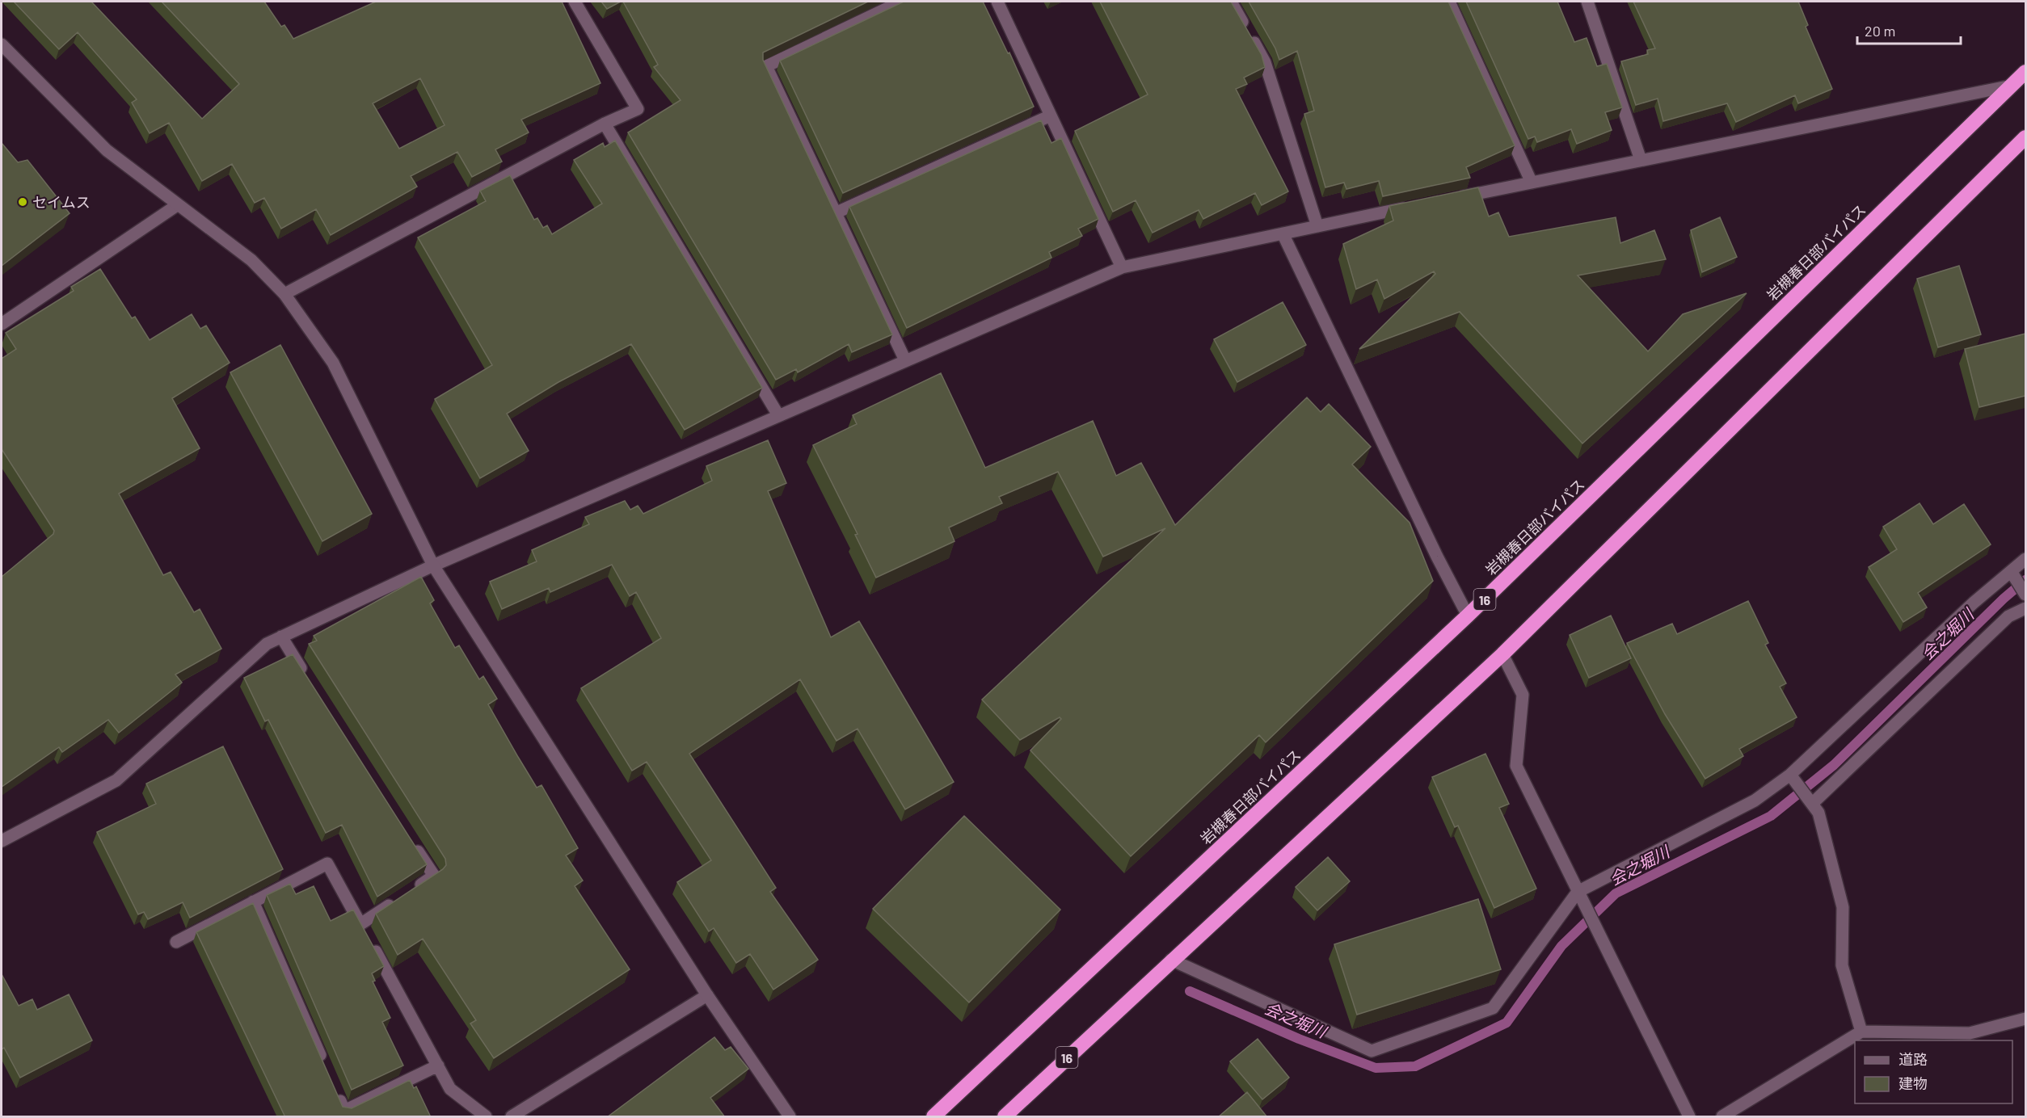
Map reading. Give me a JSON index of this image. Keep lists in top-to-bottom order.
{
  "streets": {
    "highway": ["岩槻春日部バイパス", "16"]
  },
  "water": ["会之堀川"],
  "places": ["セイムス"],
  "legend": ["道路", "建物"],
  "scale_bar": "20 m"
}
